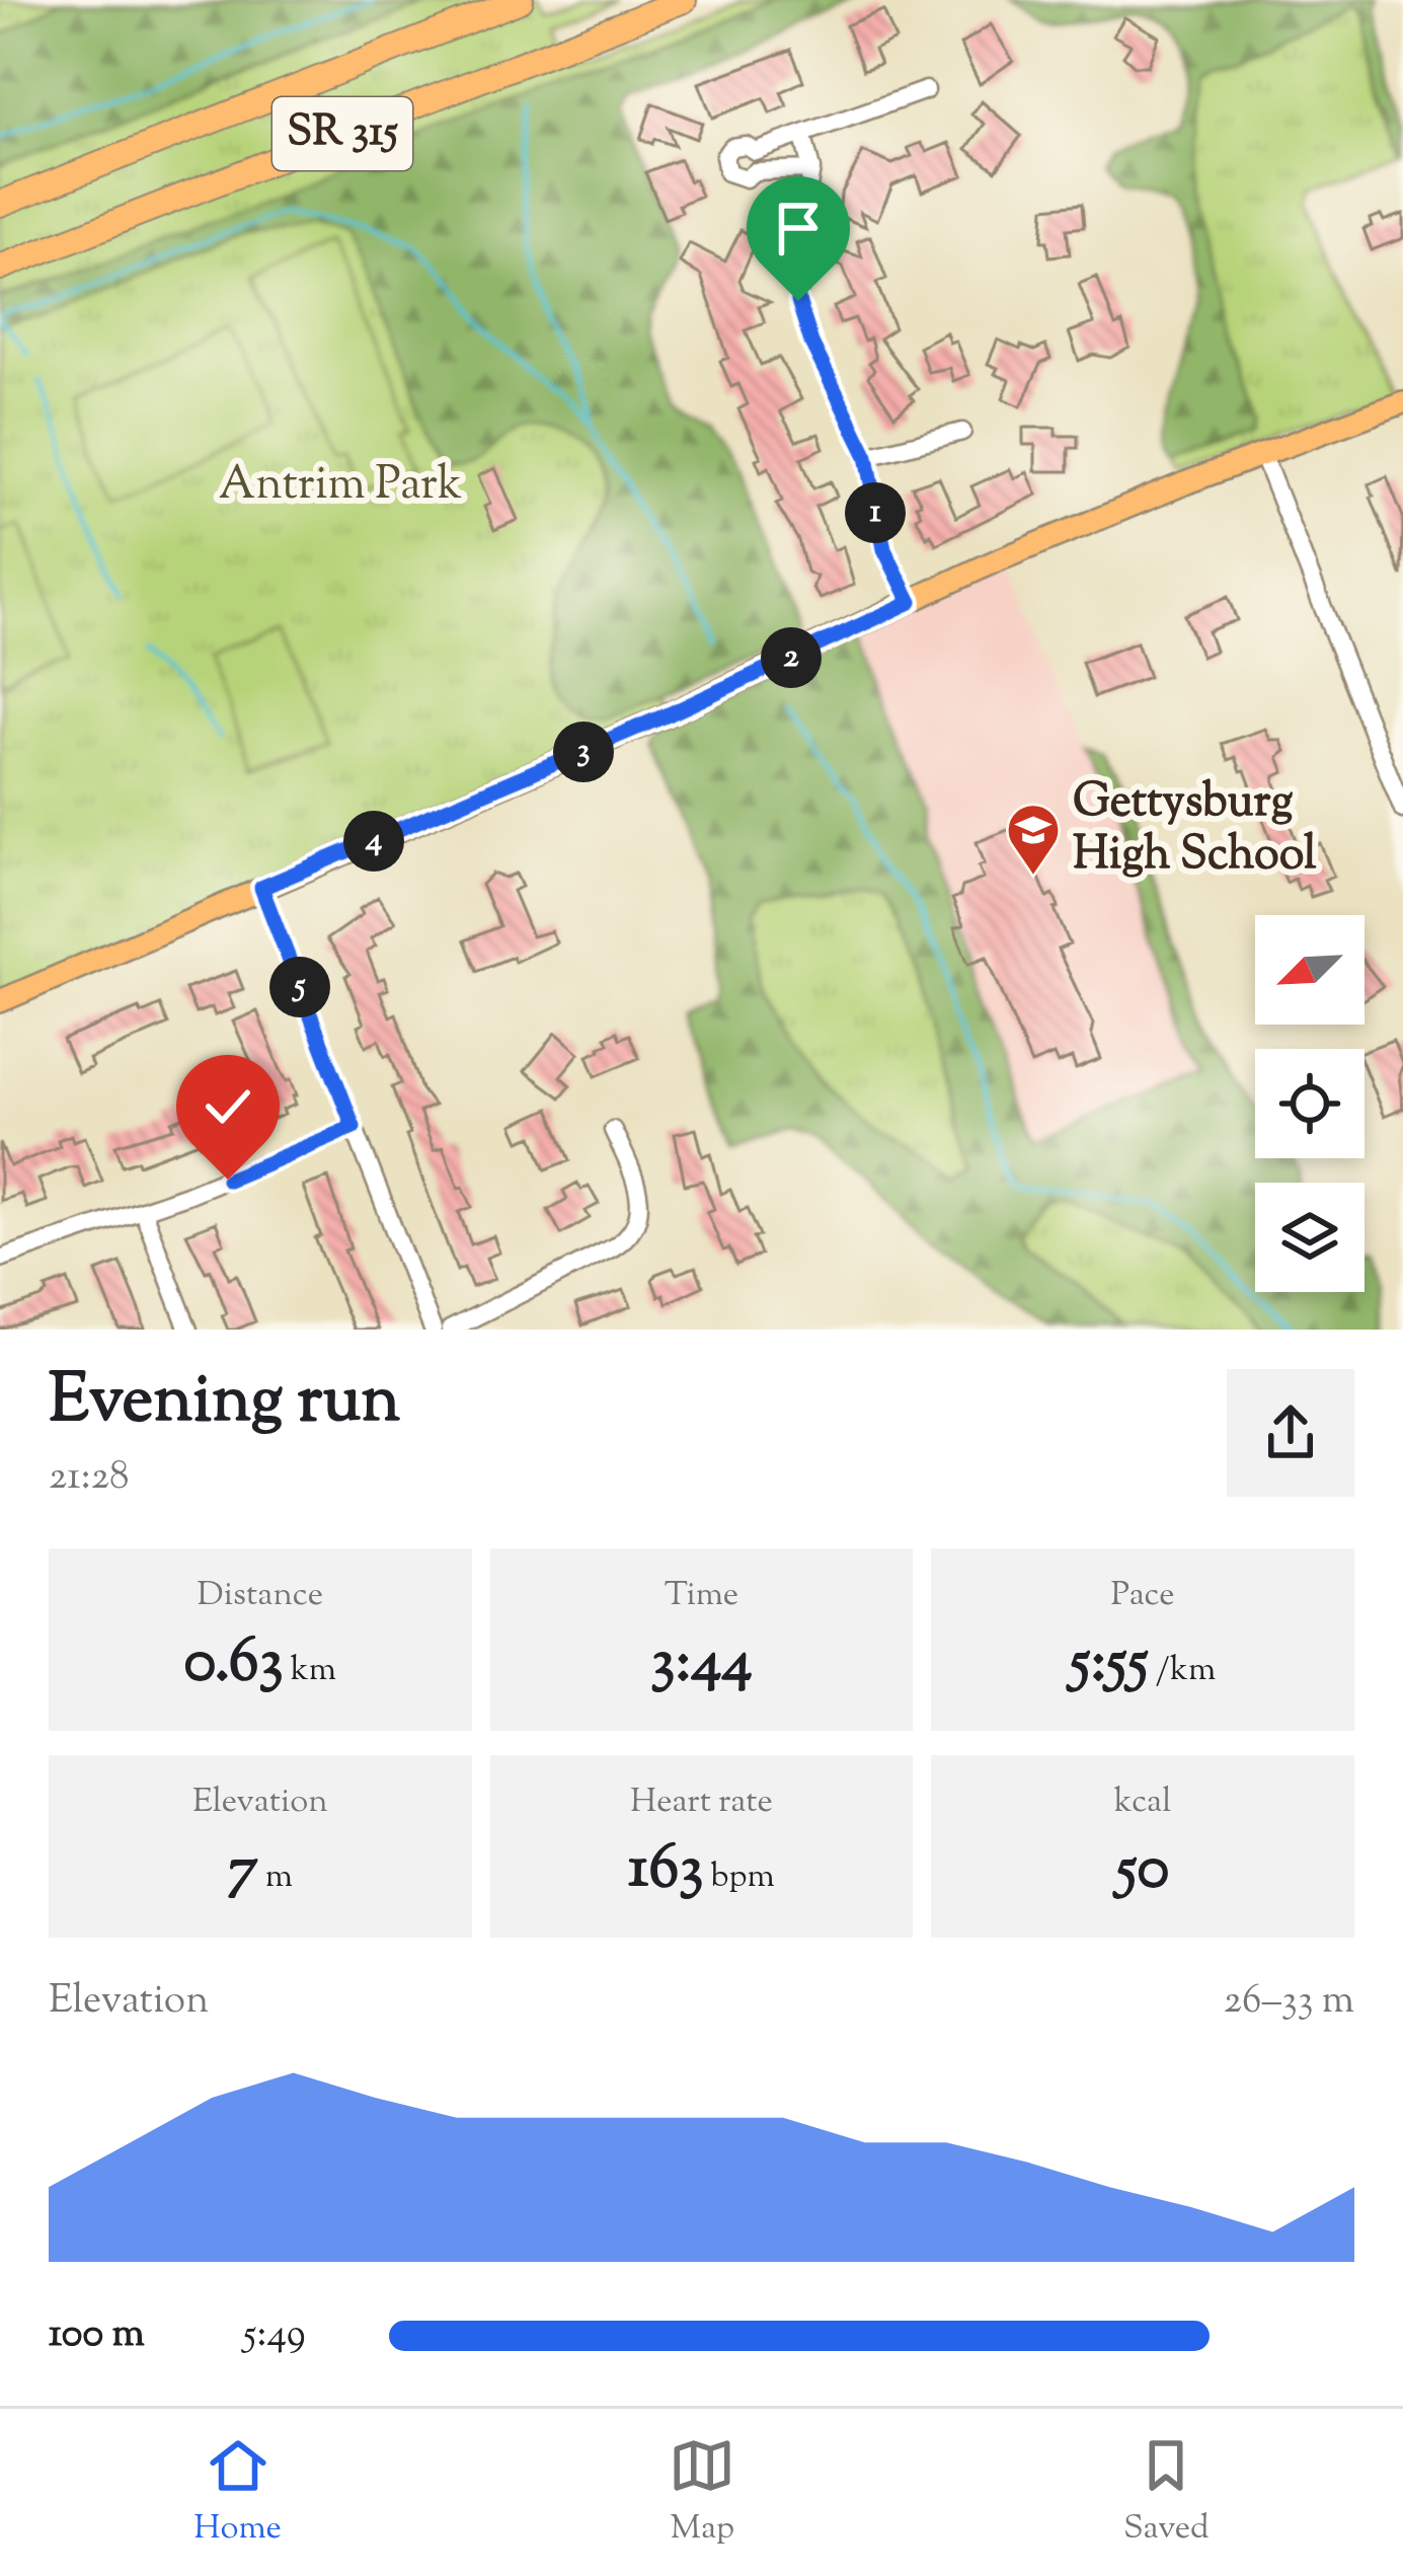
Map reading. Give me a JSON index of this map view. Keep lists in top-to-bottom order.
{
  "streets": {
    "highway": ["SR 315"]
  },
  "parks": ["Antrim Park"],
  "places": {
    "school or university": ["Gettysburg High School"]
  },
  "north": "bottom left",
  "page": {
    "pins": [
      "1",
      "2",
      "3",
      "4",
      "5"
    ],
    "heading": ["Evening run", "21:28"],
    "stats": [
      ["Distance", "0.63 km"],
      ["Time", "3:44"],
      ["Pace", "5:55 /km"],
      ["Elevation", "7 m"],
      ["Heart rate", "163 bpm"],
      ["kcal", "50"]
    ],
    "chart": ["Elevation", "26–33 m"],
    "list": [
      {
        "name": "100 m",
        "note": "5:49"
      }
    ],
    "tabs": ["Home", "Map", "Saved"]
  }
}
